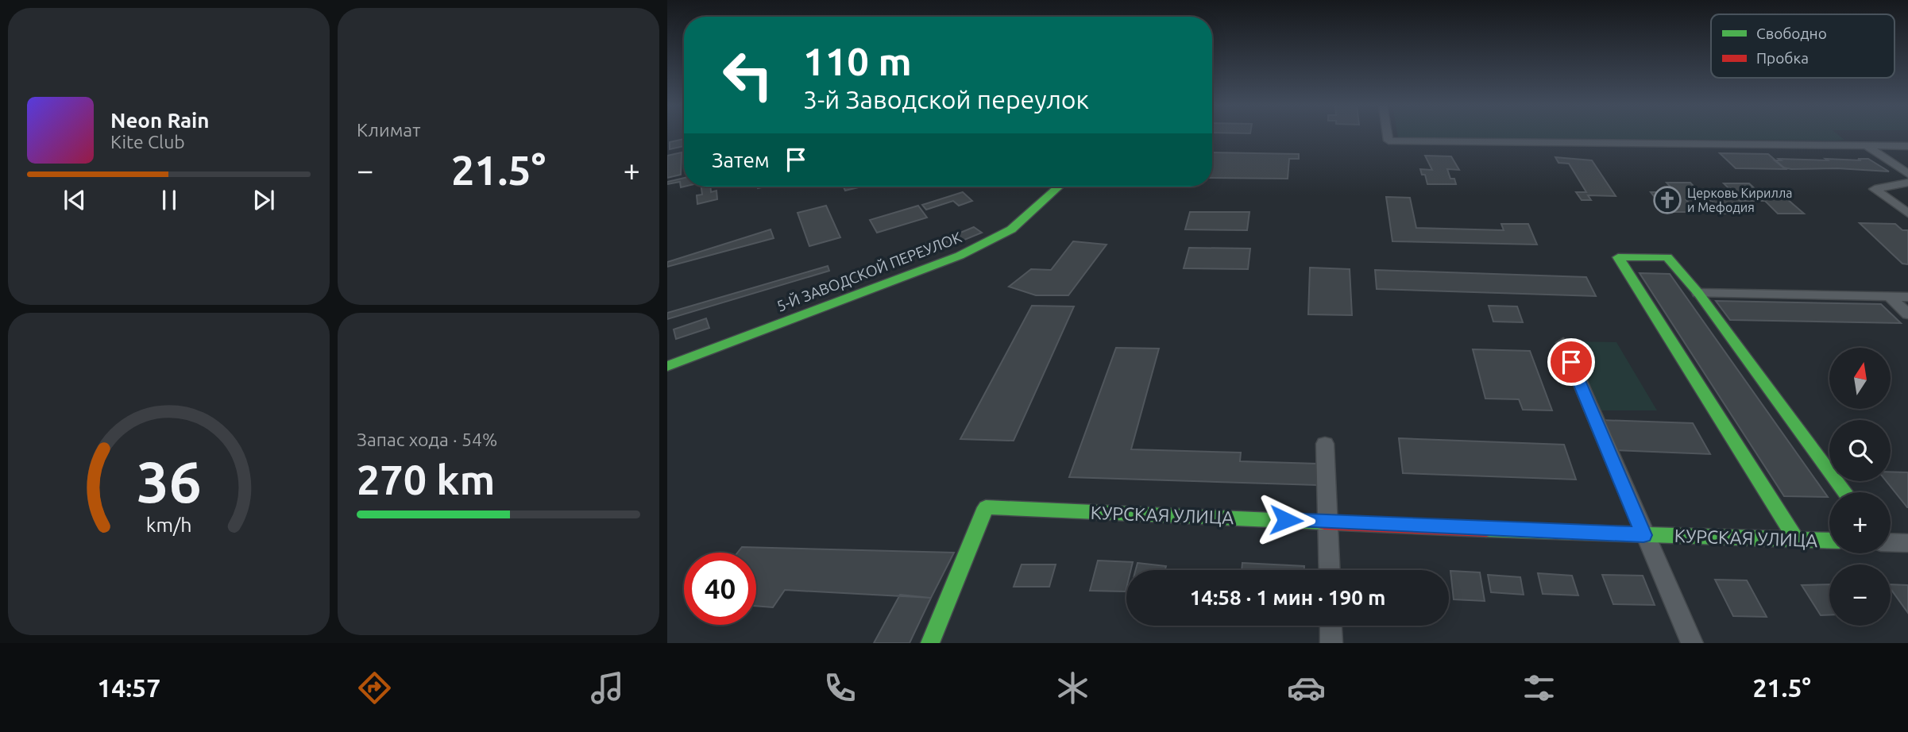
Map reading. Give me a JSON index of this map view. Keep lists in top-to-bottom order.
{
  "streets": {
    "street": ["5-Й ЗАВОДСКОЙ ПЕРЕУЛОК", "КУРСКАЯ УЛИЦА"]
  },
  "places": {
    "church": ["Церковь Кирилла и Мефодия"]
  },
  "legend": ["Свободно", "Пробка"],
  "north": "top",
  "page": {
    "tile": [
      "Климат",
      ["Запас хода · 54%", "270 km"]
    ],
    "turn": ["110 m", "3-й Заводской переулок"],
    "song": ["Neon Rain", "Kite Club"],
    "then": "Затем",
    "heat": ["−", "21.5°", "+"],
    "map_buttons": ["+", "−"],
    "limit": "40",
    "trip": "14:58 · 1 мин · 190 m",
    "tabs": ["14:57", "21.5°"],
    "gauge": ["36", "km/h"]
  }
}
